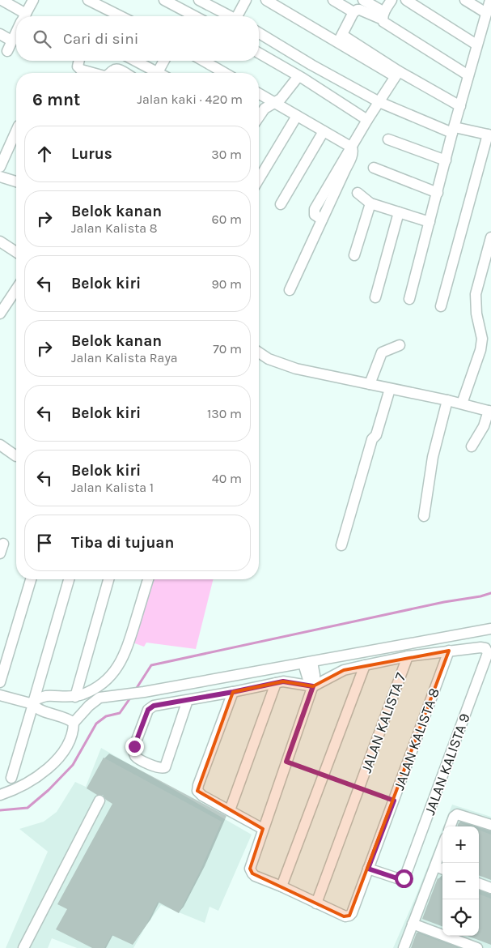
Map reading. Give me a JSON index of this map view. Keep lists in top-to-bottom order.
{
  "streets": {
    "street": ["JALAN KALISTA 7", "JALAN KALISTA 8", "JALAN KALISTA 9"]
  },
  "crossings": [
    ["JALAN KALISTA 7", "JALAN KALISTA 8"],
    ["JALAN KALISTA 8", "JALAN KALISTA 9"]
  ],
  "page": {
    "search": "Cari di sini",
    "heading": ["6 mnt", "Jalan kaki · 420 m"],
    "list": [
      ["Lurus", "30 m"],
      ["Belok kanan", "Jalan Kalista 8", "60 m"],
      ["Belok kiri", "90 m"],
      ["Belok kanan", "Jalan Kalista Raya", "70 m"],
      ["Belok kiri", "130 m"],
      ["Belok kiri", "Jalan Kalista 1", "40 m"],
      "Tiba di tujuan"
    ],
    "map_buttons": ["+", "−"]
  }
}
